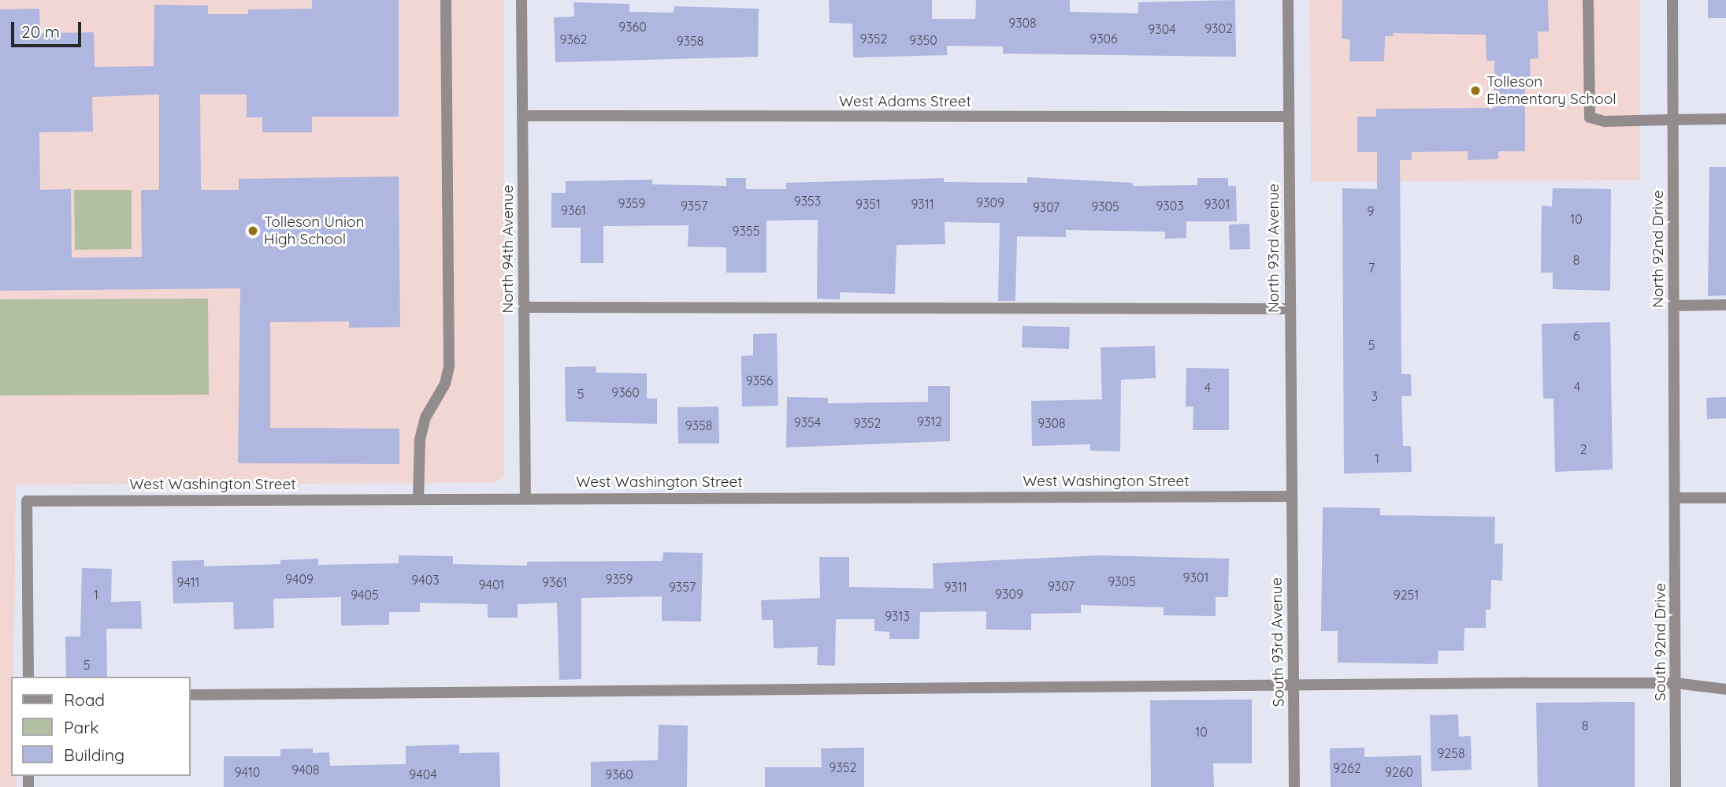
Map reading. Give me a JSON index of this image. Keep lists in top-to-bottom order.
{
  "streets": {
    "street": [
      "West Adams Street",
      "North 93rd Avenue",
      "North 94th Avenue",
      "North 92nd Drive",
      "West Washington Street",
      "South 93rd Avenue",
      "South 92nd Drive"
    ]
  },
  "crossings": [
    ["West Adams Street", "North 93rd Avenue"],
    ["West Adams Street", "North 94th Avenue"],
    ["North 93rd Avenue", "West Washington Street"],
    ["North 93rd Avenue", "South 93rd Avenue"],
    ["North 94th Avenue", "West Washington Street"],
    ["North 92nd Drive", "South 92nd Drive"],
    ["West Washington Street", "South 93rd Avenue"]
  ],
  "places": ["Tolleson Elementary School", "Tolleson Union High School"],
  "house_numbers": [
    "9308",
    "9360",
    "9302",
    "9304",
    "9352",
    "9306",
    "9362",
    "9350",
    "9358",
    "9353",
    "9309",
    "9359",
    "9351",
    "9311",
    "9301",
    "9357",
    "9303",
    "9305",
    "9307",
    "9361",
    "9",
    "10",
    "9355",
    "8",
    "7",
    "6",
    "5",
    "9356",
    "4",
    "4",
    "9360",
    "5",
    "3",
    "9312",
    "9354",
    "9352",
    "9308",
    "9358",
    "2",
    "1",
    "9301",
    "9409",
    "9359",
    "9403",
    "9305",
    "9411",
    "9361",
    "9401",
    "9307",
    "9357",
    "9311",
    "9309",
    "1",
    "9405",
    "9251",
    "9313",
    "5",
    "8",
    "10",
    "9258",
    "9352",
    "9262",
    "9408",
    "9410",
    "9260",
    "9404",
    "9360"
  ],
  "legend": ["Road", "Park", "Building"],
  "scale_bar": "20 m"
}
